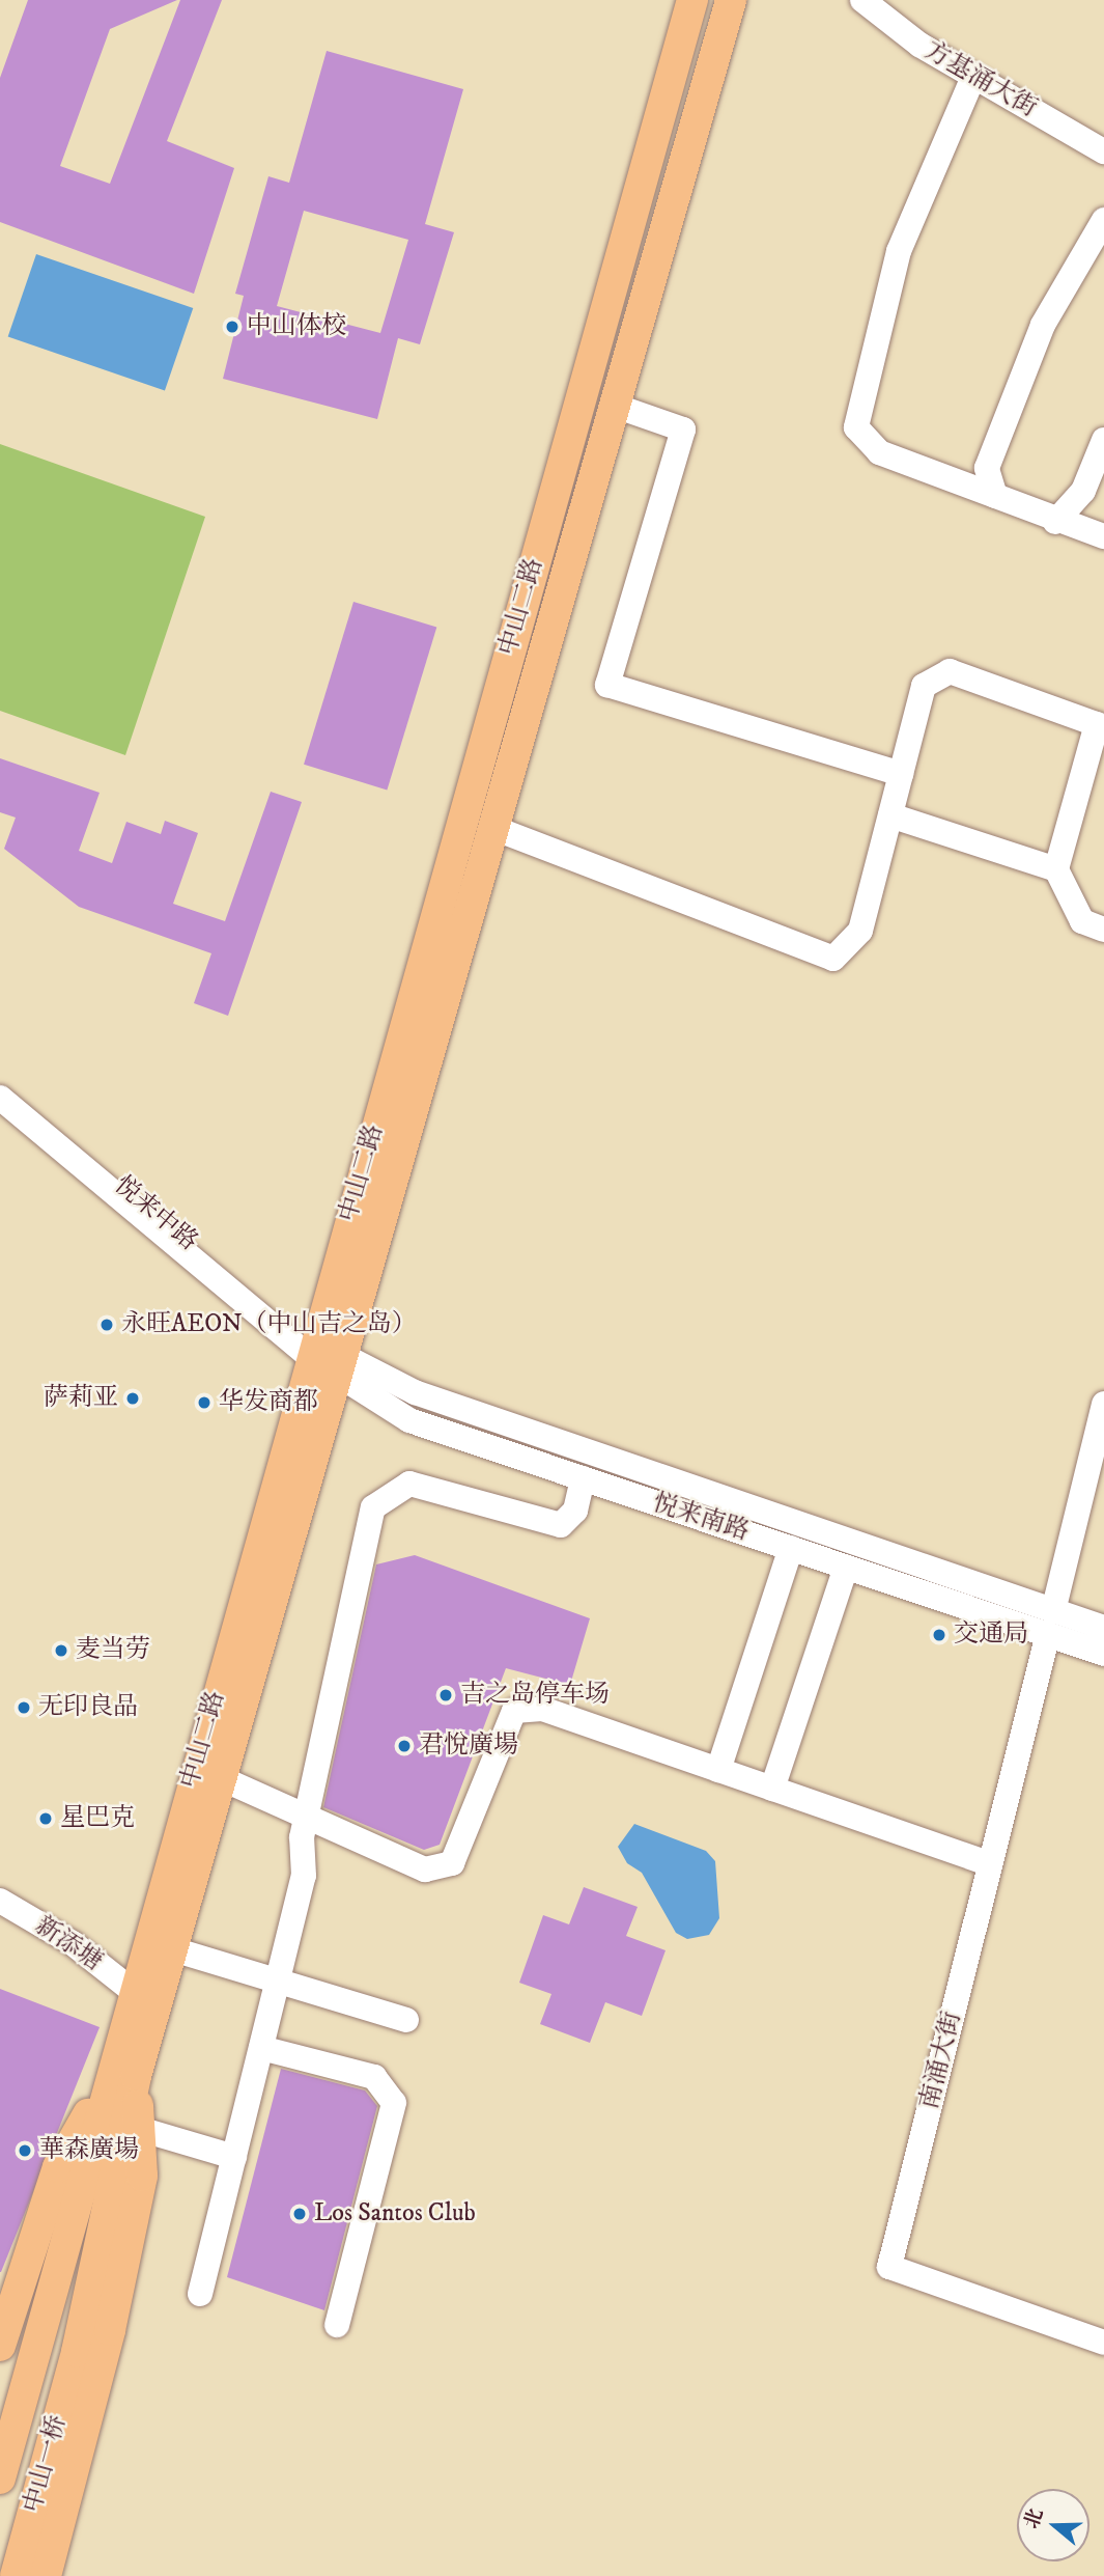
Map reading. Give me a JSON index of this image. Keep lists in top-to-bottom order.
{
  "streets": {
    "main road": ["中山二路", "中山一桥"],
    "street": [
      "方基涌大街",
      "悦来中路",
      "悦来南路",
      "新添塘",
      "南涌大街"
    ]
  },
  "crossings": [
    ["中山二路", "悦来中路"],
    ["中山二路", "悦来南路"],
    ["中山二路", "新添塘"],
    ["中山二路", "中山一桥"],
    ["悦来中路", "悦来南路"],
    ["悦来南路", "南涌大街"]
  ],
  "places": [
    "中山体校",
    "永旺AEON（中山吉之岛）",
    "萨莉亚",
    "华发商都",
    "交通局",
    "麦当劳",
    "吉之岛停车场",
    "无印良品",
    "君悅廣場",
    "星巴克",
    "華森廣場",
    "Los Santos Club"
  ],
  "north": "left"
}
